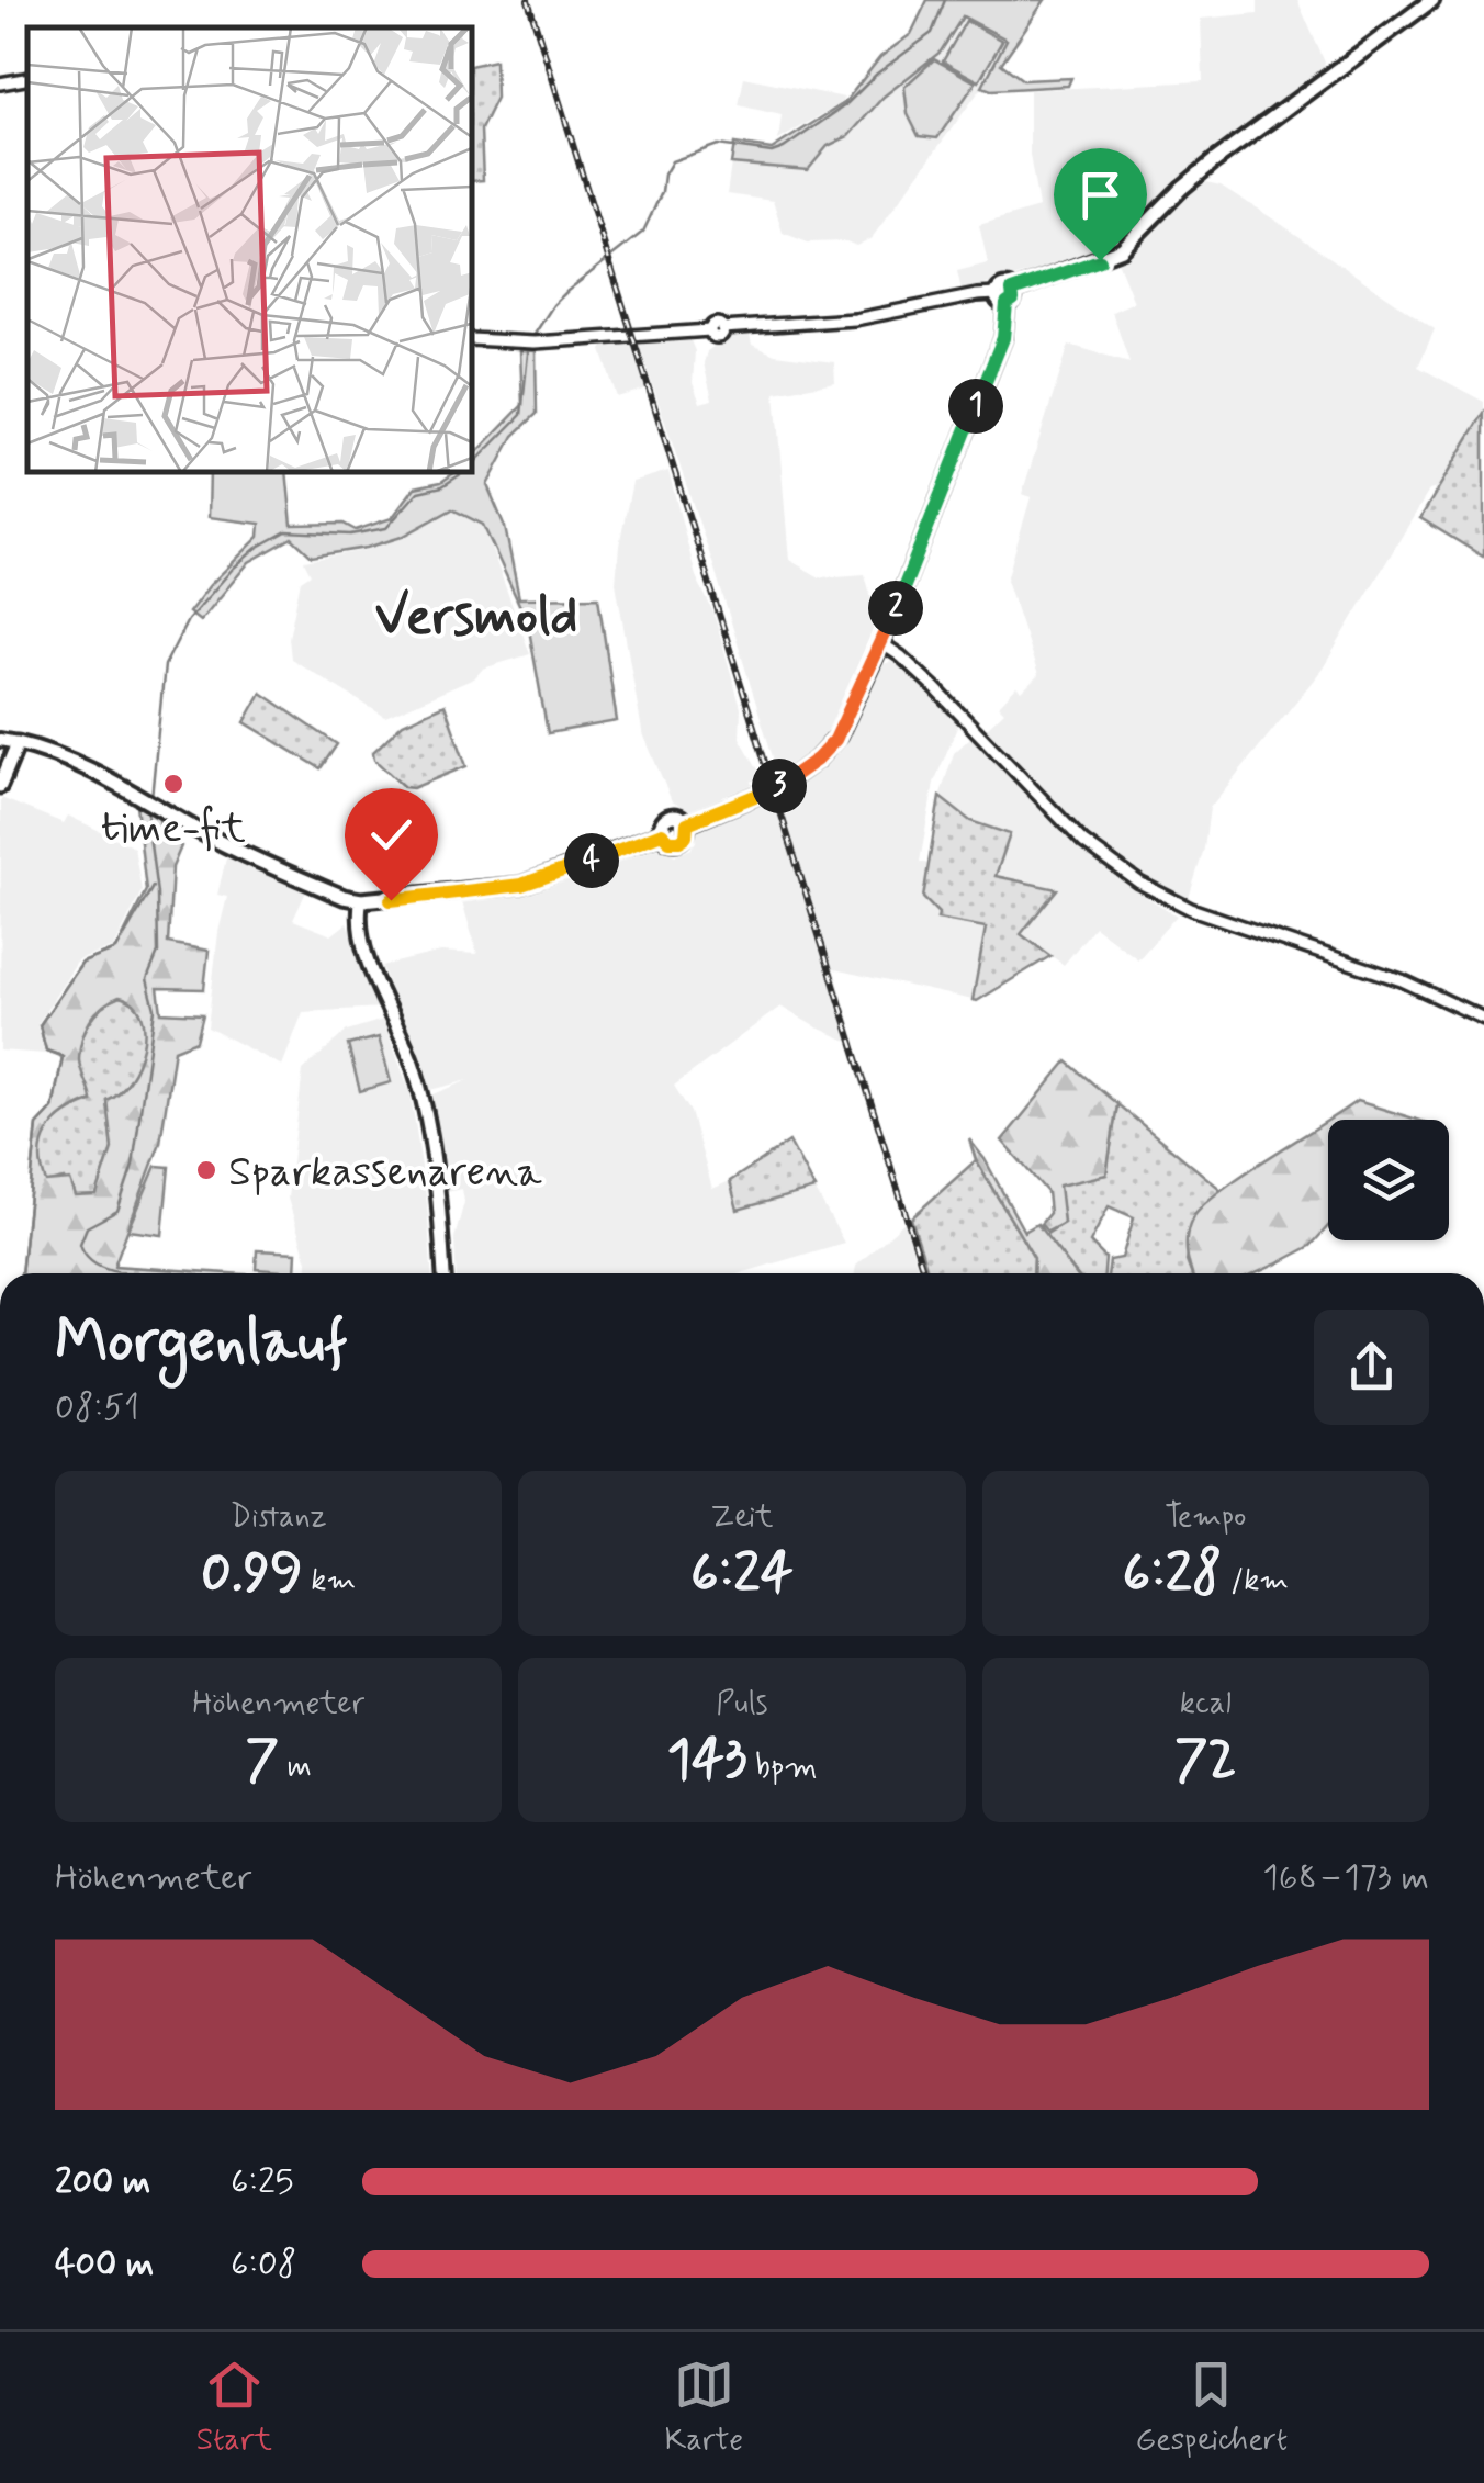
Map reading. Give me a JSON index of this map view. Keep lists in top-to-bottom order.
{
  "districts": ["Versmold"],
  "places": ["time-fit", "Sparkassenarena"],
  "page": {
    "pins": [
      "1",
      "2",
      "3",
      "4"
    ],
    "heading": ["Morgenlauf", "08:51"],
    "stats": [
      ["Distanz", "0.99 km"],
      ["Zeit", "6:24"],
      ["Tempo", "6:28 /km"],
      ["Höhenmeter", "7 m"],
      ["Puls", "143 bpm"],
      ["kcal", "72"]
    ],
    "chart": ["Höhenmeter", "168–173 m"],
    "list": [
      {
        "name": "200 m",
        "note": "6:25"
      },
      {
        "name": "400 m",
        "note": "6:08"
      }
    ],
    "tabs": ["Start", "Karte", "Gespeichert"]
  }
}
